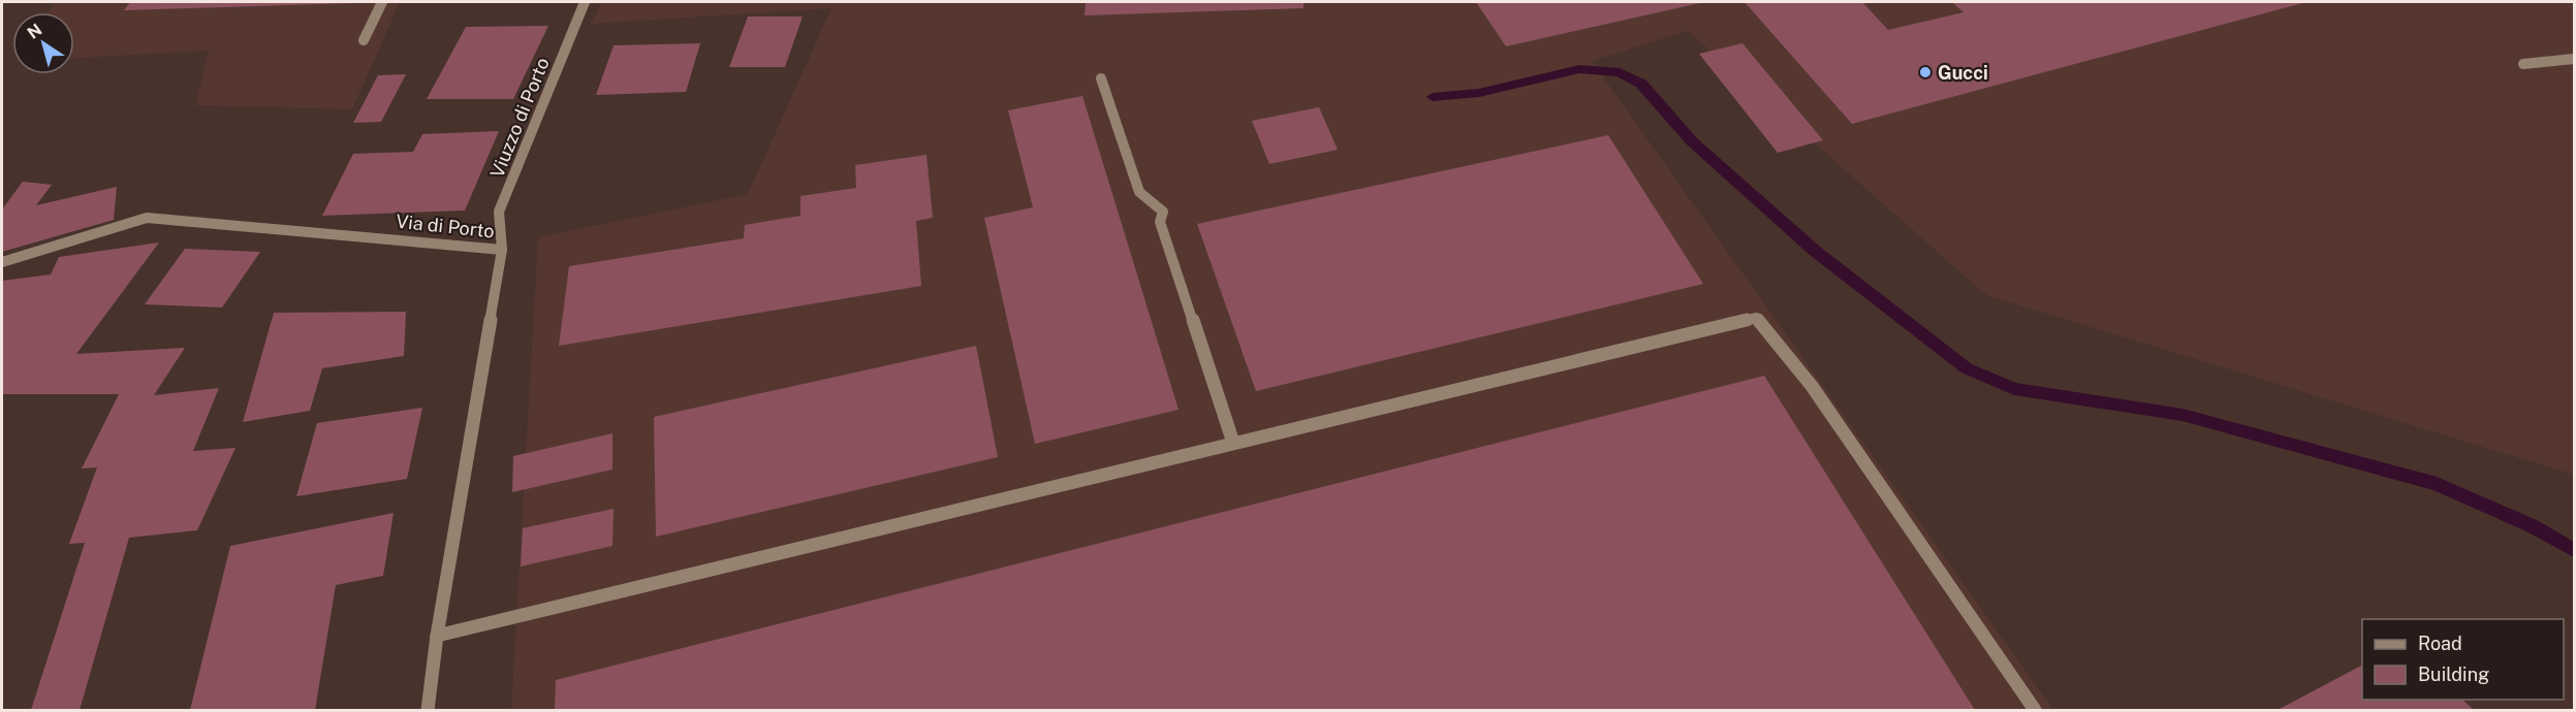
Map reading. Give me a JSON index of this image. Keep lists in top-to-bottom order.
{
  "streets": {
    "street": ["Viuzzo di Porto", "Via di Porto"]
  },
  "crossings": [
    ["Viuzzo di Porto", "Via di Porto"]
  ],
  "places": ["Gucci"],
  "legend": ["Road", "Building"],
  "north": "top left"
}
